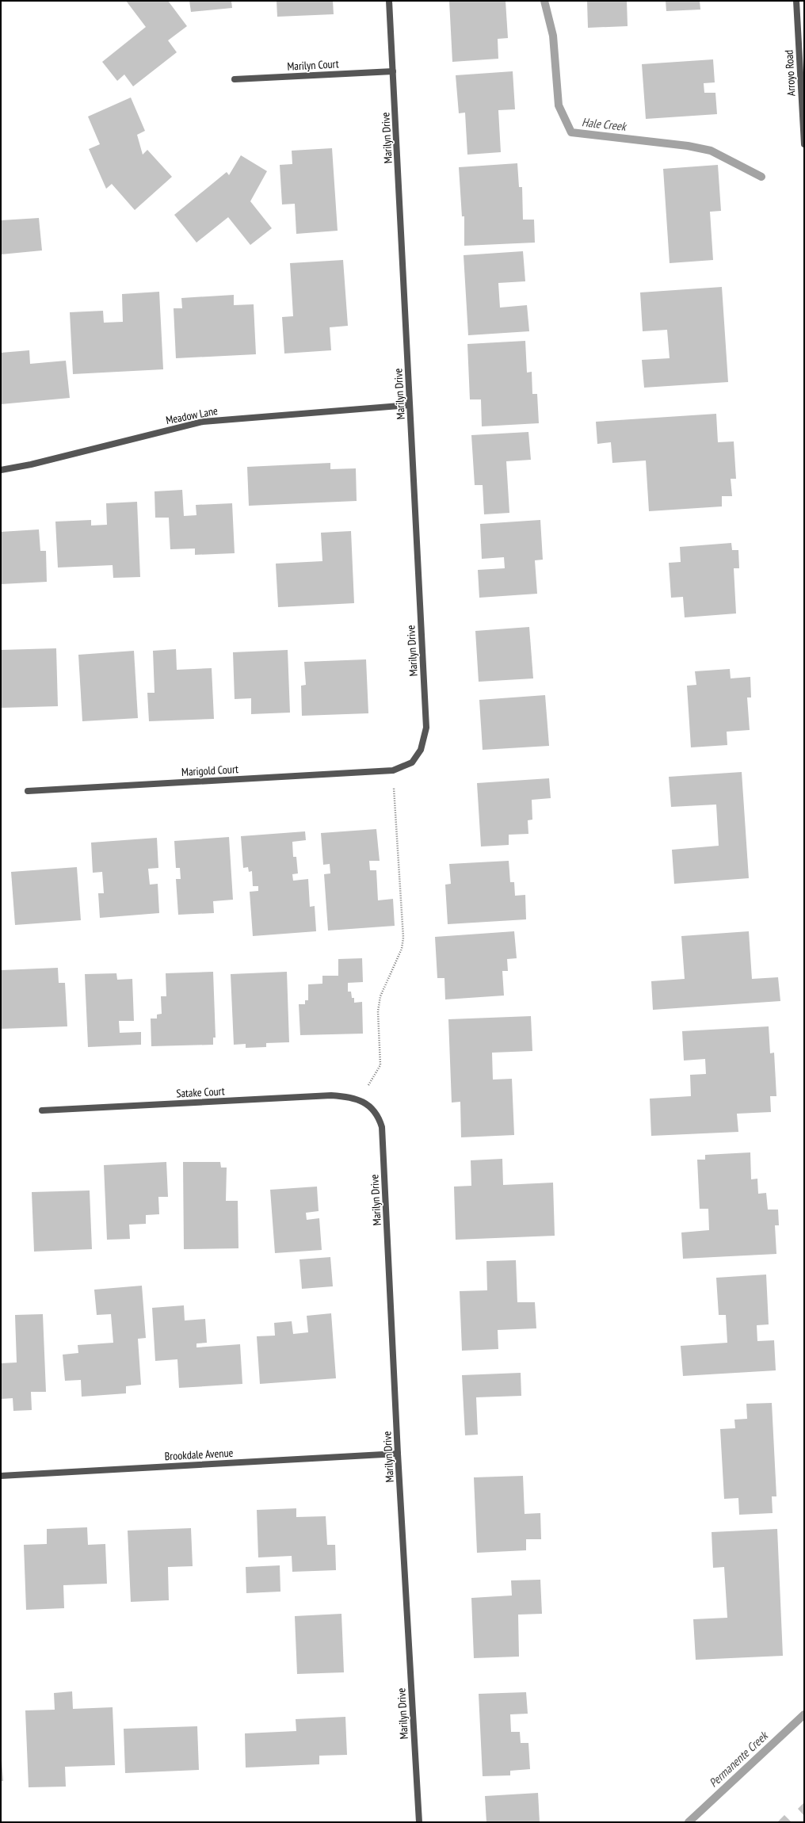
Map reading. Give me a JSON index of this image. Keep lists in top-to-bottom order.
{
  "streets": {
    "street": [
      "Marilyn Court",
      "Arroyo Road",
      "Marilyn Drive",
      "Meadow Lane",
      "Marigold Court",
      "Satake Court",
      "Brookdale Avenue"
    ]
  },
  "crossings": [
    ["Marilyn Court", "Marilyn Drive"],
    ["Marilyn Drive", "Meadow Lane"],
    ["Marilyn Drive", "Marigold Court"],
    ["Marilyn Drive", "Satake Court"],
    ["Marilyn Drive", "Brookdale Avenue"]
  ],
  "water": ["Hale Creek", "Permanente Creek"]
}
